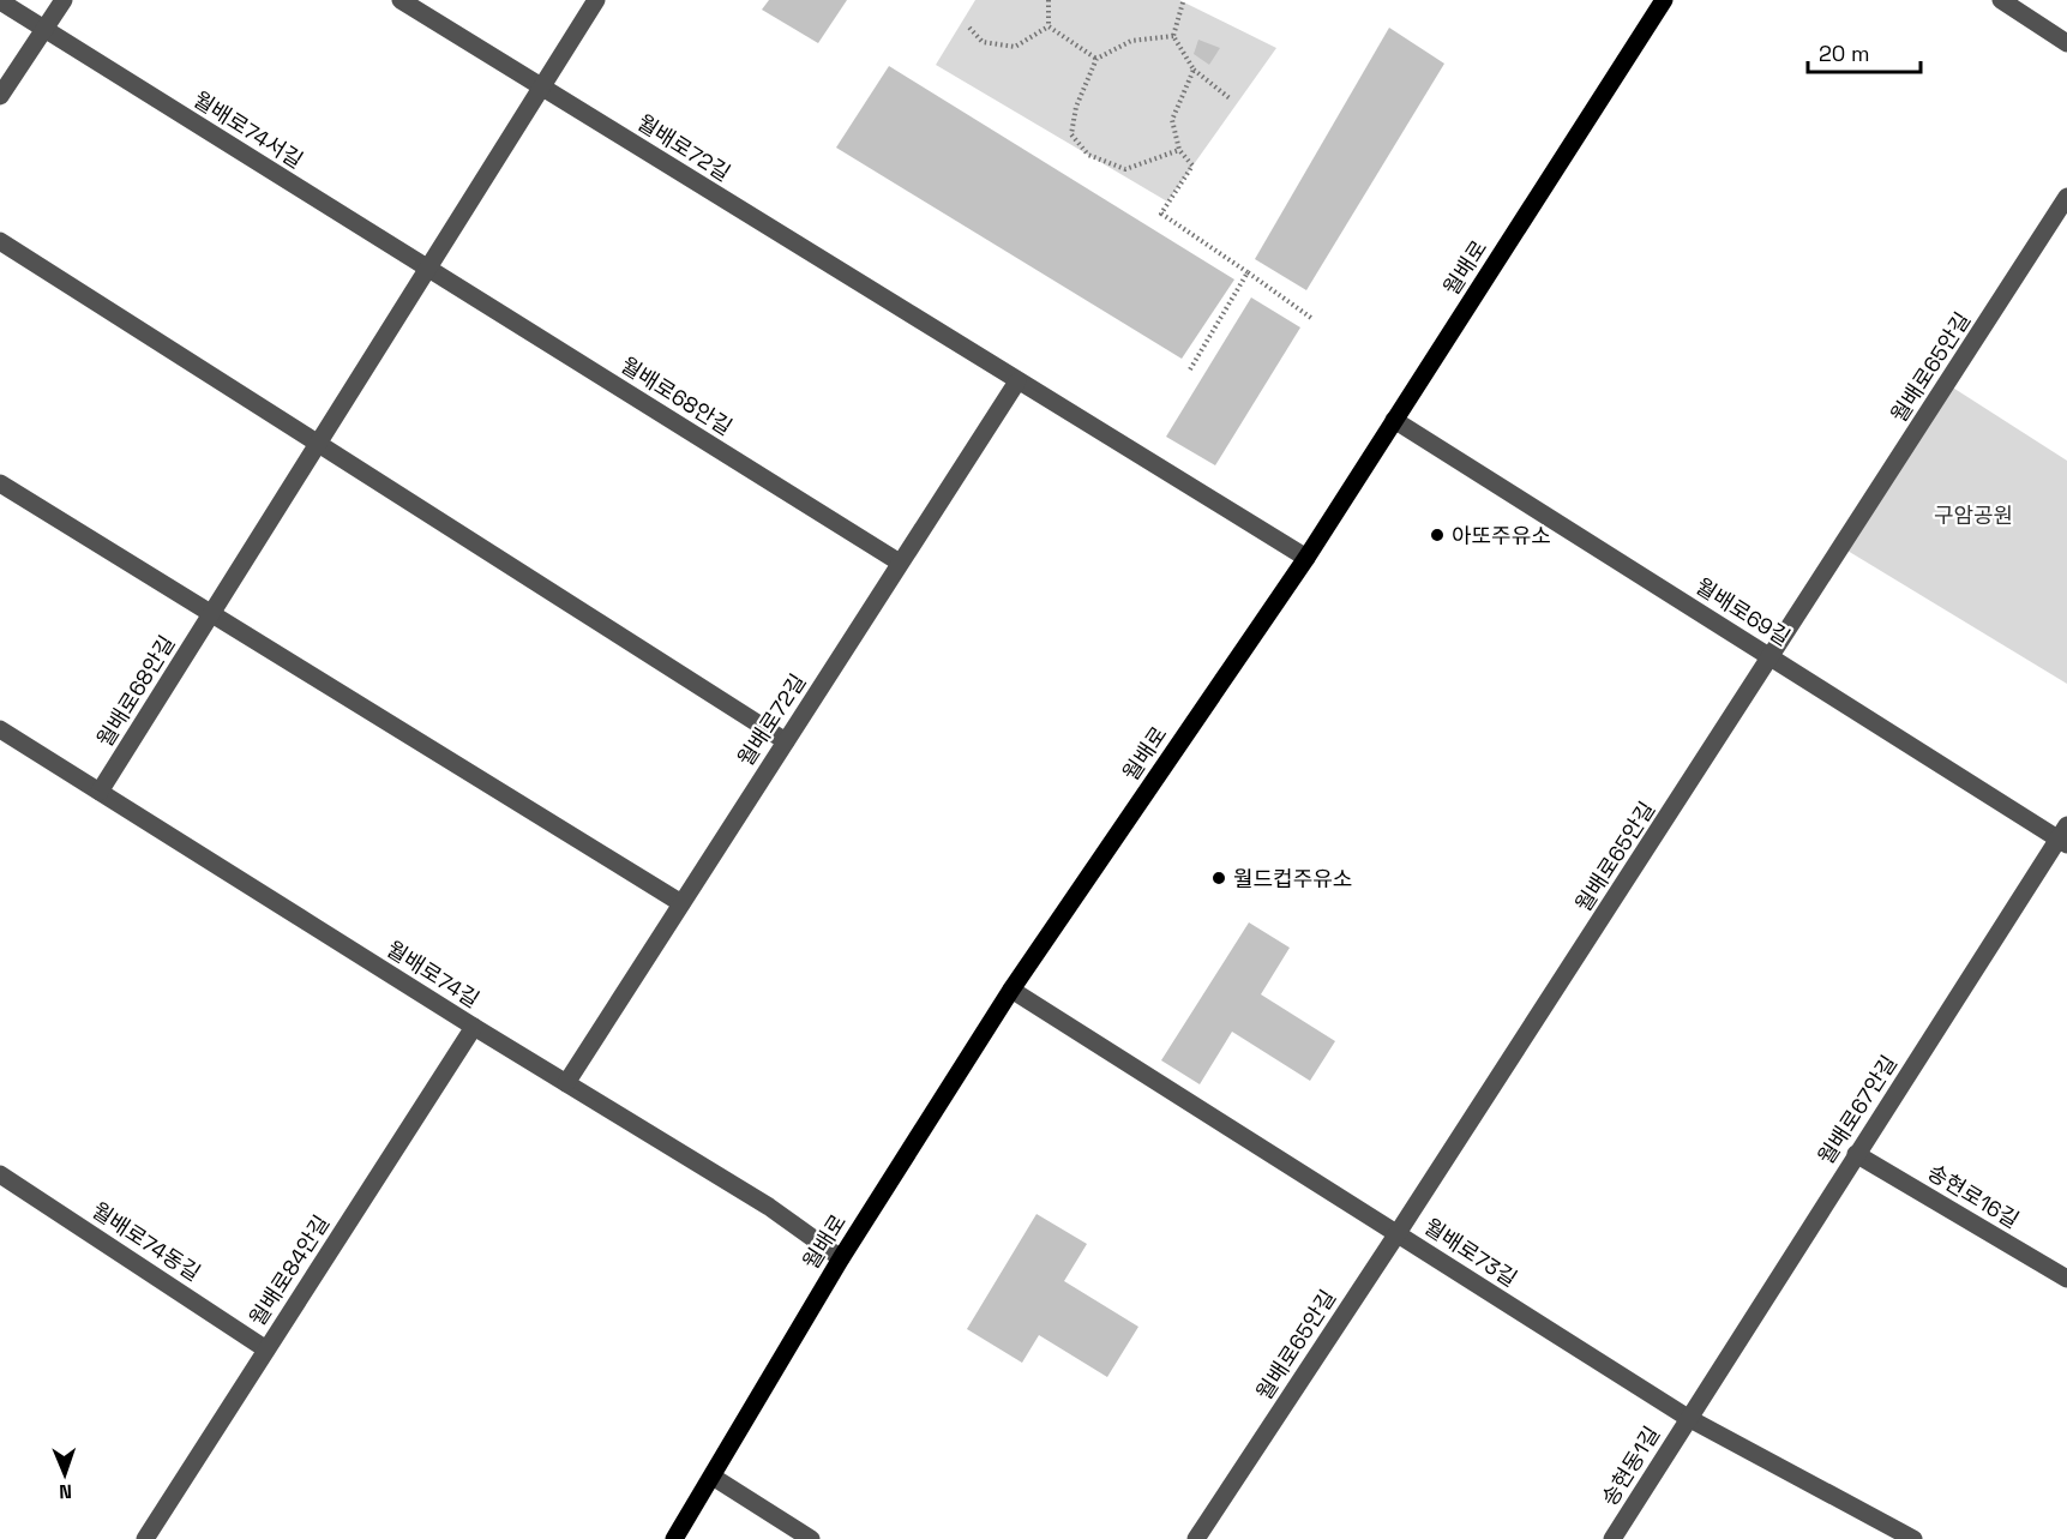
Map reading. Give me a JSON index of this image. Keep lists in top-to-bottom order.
{
  "streets": {
    "main road": ["월배로"],
    "street": [
      "월배로74서길",
      "월배로72길",
      "월배로65안길",
      "월배로68안길",
      "월배로69길",
      "월배로74길",
      "월배로67안길",
      "송현로16길",
      "월배로74동길",
      "월배로73길",
      "월배로84안길",
      "송현동1길"
    ]
  },
  "crossings": [
    ["월배로74서길", "월배로68안길"],
    ["월배로72길", "월배로"],
    ["월배로72길", "월배로68안길"],
    ["월배로72길", "월배로74길"],
    ["월배로", "월배로69길"],
    ["월배로", "월배로74길"],
    ["월배로", "월배로73길"],
    ["월배로65안길", "월배로69길"],
    ["월배로65안길", "월배로73길"],
    ["월배로68안길", "월배로74길"],
    ["월배로69길", "월배로67안길"],
    ["월배로74길", "월배로84안길"],
    ["월배로67안길", "송현로16길"],
    ["월배로67안길", "월배로73길"],
    ["월배로67안길", "송현동1길"],
    ["월배로74동길", "월배로84안길"],
    ["월배로73길", "송현동1길"]
  ],
  "parks": ["구암공원"],
  "places": ["아또주유소", "월드컵주유소"],
  "scale_bar": "20 m",
  "north": "bottom"
}
